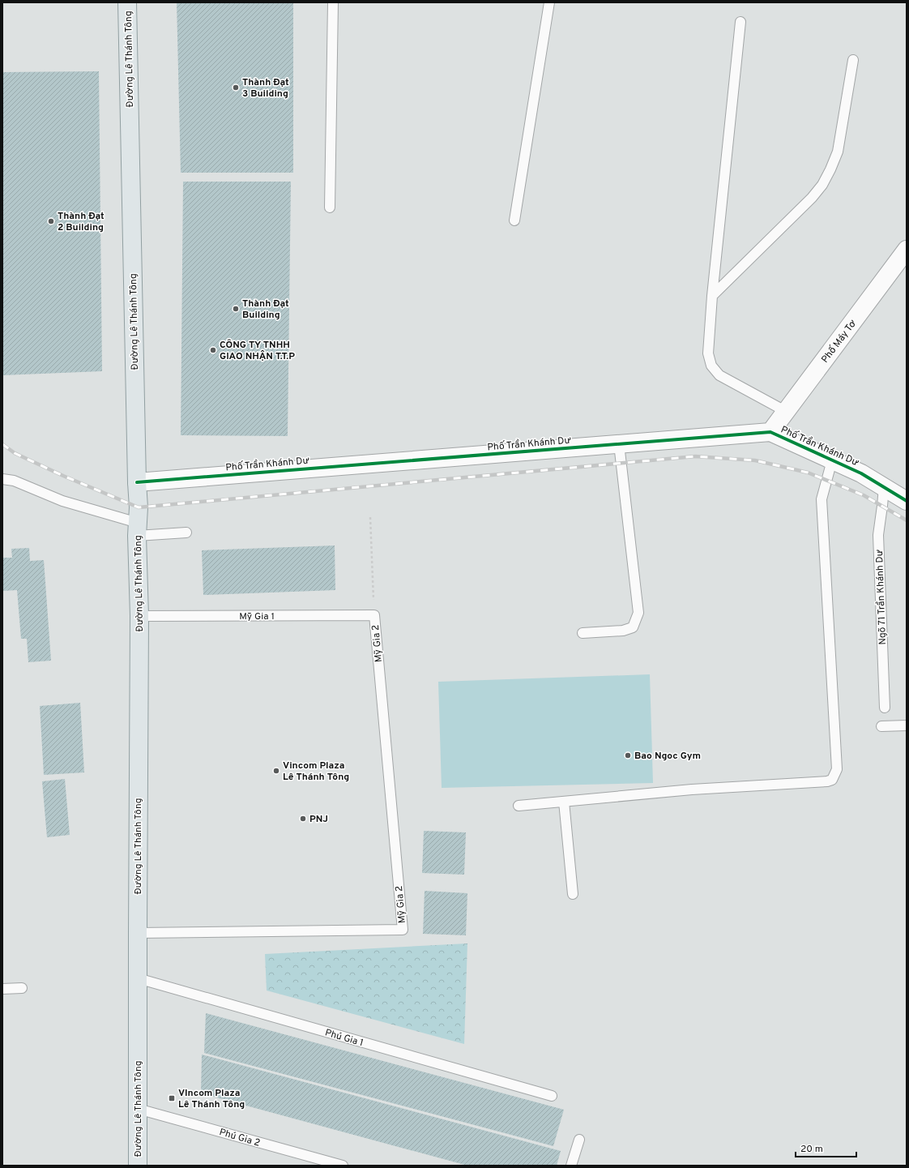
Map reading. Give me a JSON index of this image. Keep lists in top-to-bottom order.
{
  "streets": {
    "main road": ["Đường Lê Thánh Tông"],
    "street": ["Phố Máy Tơ", "Phố Trần Khánh Dư"],
    "lane": [
      "Ngõ 71 Trần Khánh Dư",
      "Mỹ Gia 1",
      "Mỹ Gia 2",
      "Phú Gia 1",
      "Phú Gia 2"
    ]
  },
  "crossings": [
    ["Đường Lê Thánh Tông", "Phố Trần Khánh Dư"],
    ["Đường Lê Thánh Tông", "Mỹ Gia 1"],
    ["Đường Lê Thánh Tông", "Mỹ Gia 2"],
    ["Đường Lê Thánh Tông", "Phú Gia 1"],
    ["Đường Lê Thánh Tông", "Phú Gia 2"],
    ["Phố Máy Tơ", "Phố Trần Khánh Dư"],
    ["Phố Trần Khánh Dư", "Ngõ 71 Trần Khánh Dư"],
    ["Mỹ Gia 1", "Mỹ Gia 2"]
  ],
  "places": {
    "other": [
      "Thành Đạt 3 Building",
      "Thành Đạt 2 Building",
      "Thành Đạt Building",
      "CÔNG TY TNHH GIAO NHẬN T.T.P",
      "Bao Ngoc Gym",
      "Vincom Plaza Lê Thánh Tông",
      "PNJ"
    ],
    "transit": ["VIncom Plaza Lê Thánh Tông"]
  },
  "scale_bar": "20 m"
}
